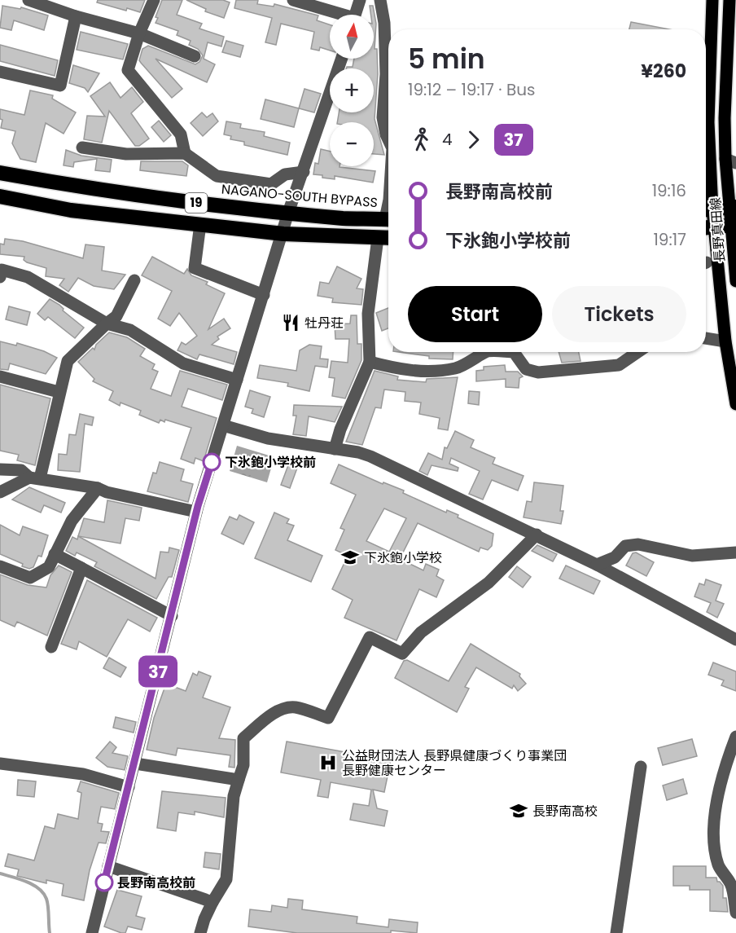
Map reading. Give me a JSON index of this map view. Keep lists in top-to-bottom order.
{
  "streets": {
    "highway": ["NAGANO-SOUTH BYPASS", "19"],
    "main road": ["長野真田線"]
  },
  "places": {
    "restaurant": ["牡丹荘"],
    "other": ["下氷鉋小学校前", "長野南高校前"],
    "school or university": ["下氷鉋小学校", "長野南高校"],
    "hospital": ["公益財団法人 長野県健康づくり事業団 長野健康センター"]
  },
  "lines": ["bus line 37"],
  "north": "top",
  "page": {
    "on_map": "37",
    "map_buttons": ["+", "−"],
    "heading": ["5 min", "19:12 – 19:17 · Bus", "¥260"],
    "legs": ["4", "37"],
    "list": [
      {
        "name": "長野南高校前",
        "value": "19:16"
      },
      {
        "name": "下氷鉋小学校前",
        "value": "19:17"
      }
    ],
    "buttons": ["Start", "Tickets"]
  }
}
